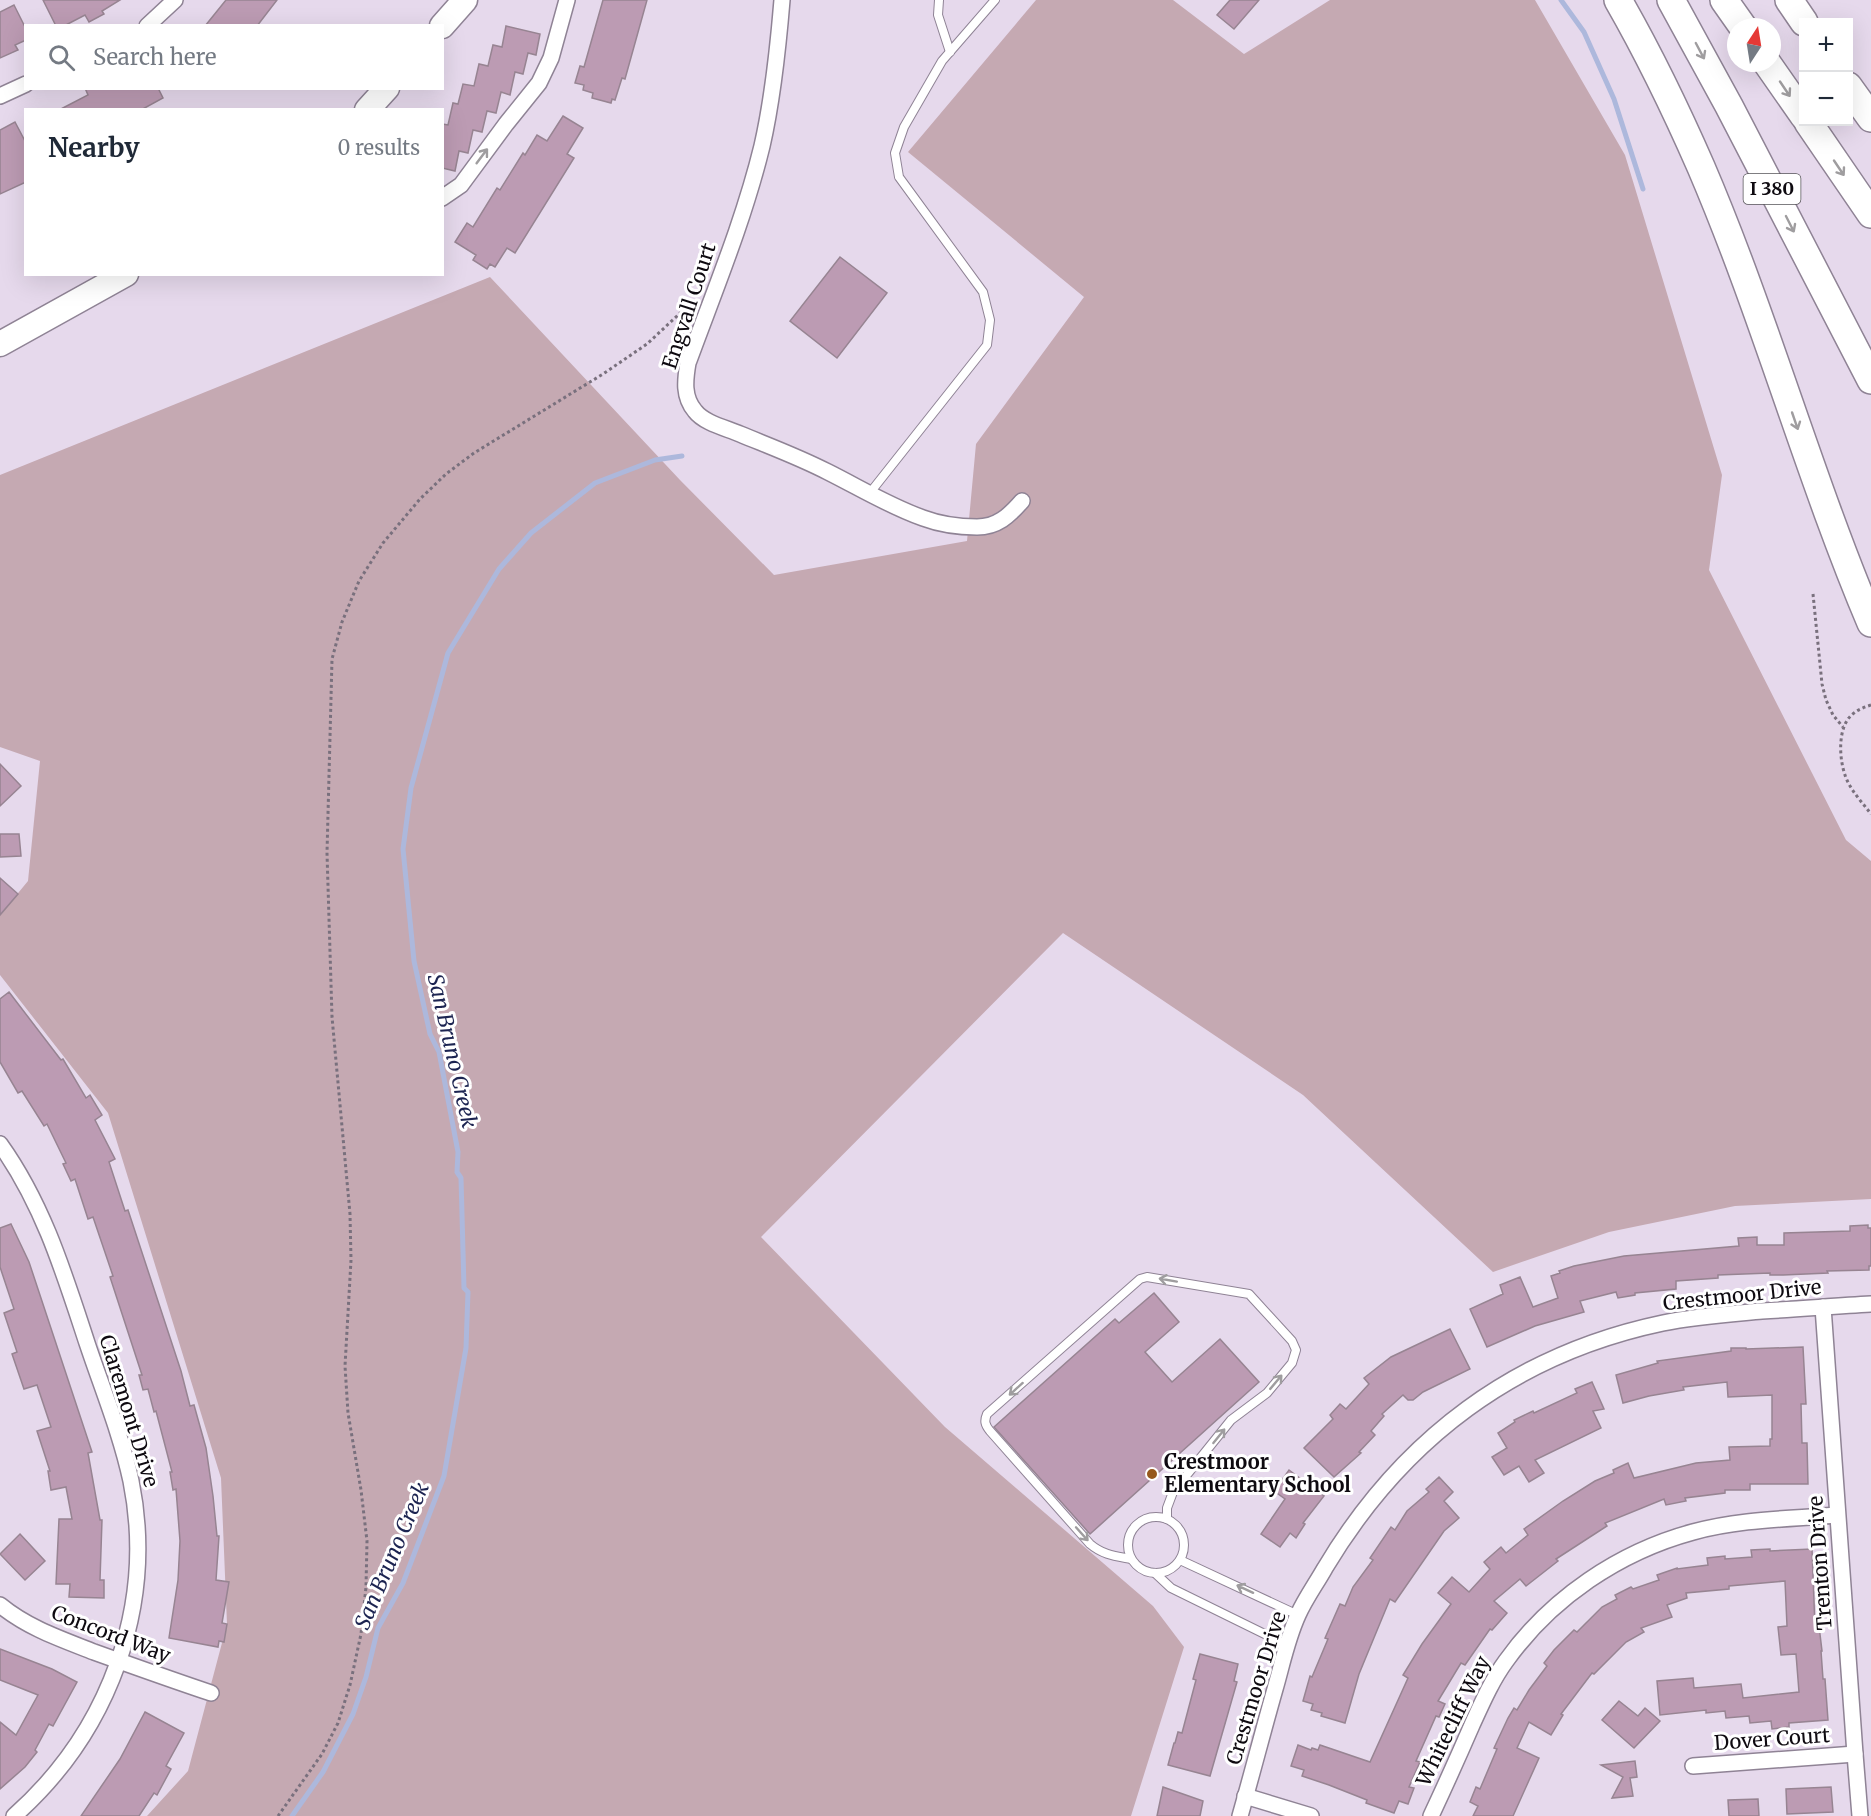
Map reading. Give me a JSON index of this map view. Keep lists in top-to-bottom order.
{
  "streets": {
    "highway": ["I 380"],
    "street": [
      "Engvall Court",
      "Crestmoor Drive",
      "Claremont Drive",
      "Trenton Drive",
      "Concord Way",
      "Whitecliff Way",
      "Dover Court"
    ]
  },
  "crossings": [
    ["Crestmoor Drive", "Trenton Drive"],
    ["Claremont Drive", "Concord Way"],
    ["Trenton Drive", "Whitecliff Way"],
    ["Trenton Drive", "Dover Court"]
  ],
  "water": ["San Bruno Creek"],
  "places": ["Crestmoor Elementary School"],
  "north": "top",
  "page": {
    "map_buttons": ["+", "−"],
    "search": "Search here",
    "heading": ["Nearby", "0 results"]
  }
}
